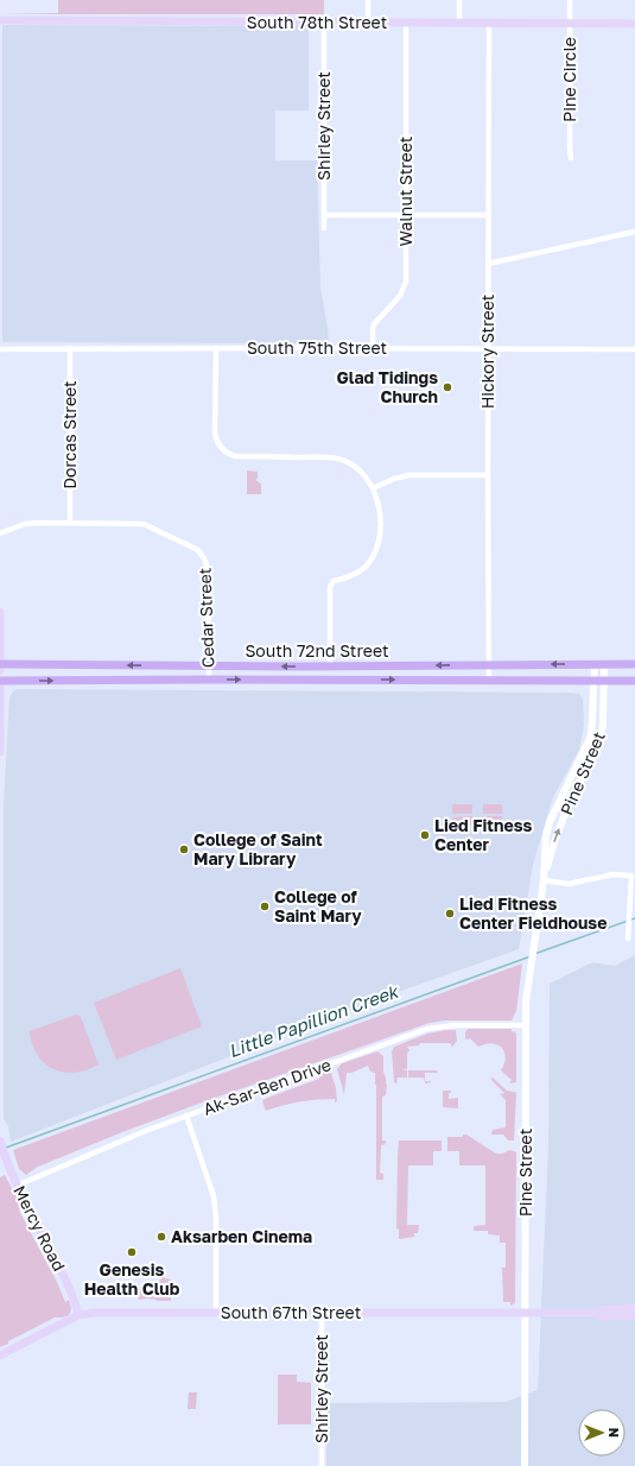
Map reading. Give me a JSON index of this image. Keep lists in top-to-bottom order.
{
  "streets": {
    "main road": [
      "South 78th Street",
      "South 72nd Street",
      "Mercy Road",
      "South 67th Street"
    ],
    "street": [
      "Pine Circle",
      "Shirley Street",
      "Walnut Street",
      "South 75th Street",
      "Hickory Street",
      "Dorcas Street",
      "Cedar Street",
      "Pine Street",
      "Ak-Sar-Ben Drive"
    ]
  },
  "crossings": [
    ["South 78th Street", "Pine Circle"],
    ["South 78th Street", "Shirley Street"],
    ["South 78th Street", "Walnut Street"],
    ["South 78th Street", "Hickory Street"],
    ["Shirley Street", "South 67th Street"],
    ["Walnut Street", "South 75th Street"],
    ["South 75th Street", "Hickory Street"],
    ["South 75th Street", "Dorcas Street"],
    ["Hickory Street", "South 72nd Street"],
    ["Dorcas Street", "Cedar Street"],
    ["Cedar Street", "South 72nd Street"],
    ["South 72nd Street", "Pine Street"],
    ["Pine Street", "Ak-Sar-Ben Drive"],
    ["Pine Street", "South 67th Street"],
    ["Ak-Sar-Ben Drive", "Mercy Road"],
    ["Mercy Road", "South 67th Street"]
  ],
  "water": ["Little Papillion Creek"],
  "places": [
    "Glad Tidings Church",
    "Lied Fitness Center",
    "College of Saint Mary Library",
    "College of Saint Mary",
    "Lied Fitness Center Fieldhouse",
    "Aksarben Cinema",
    "Genesis Health Club"
  ],
  "north": "right"
}
